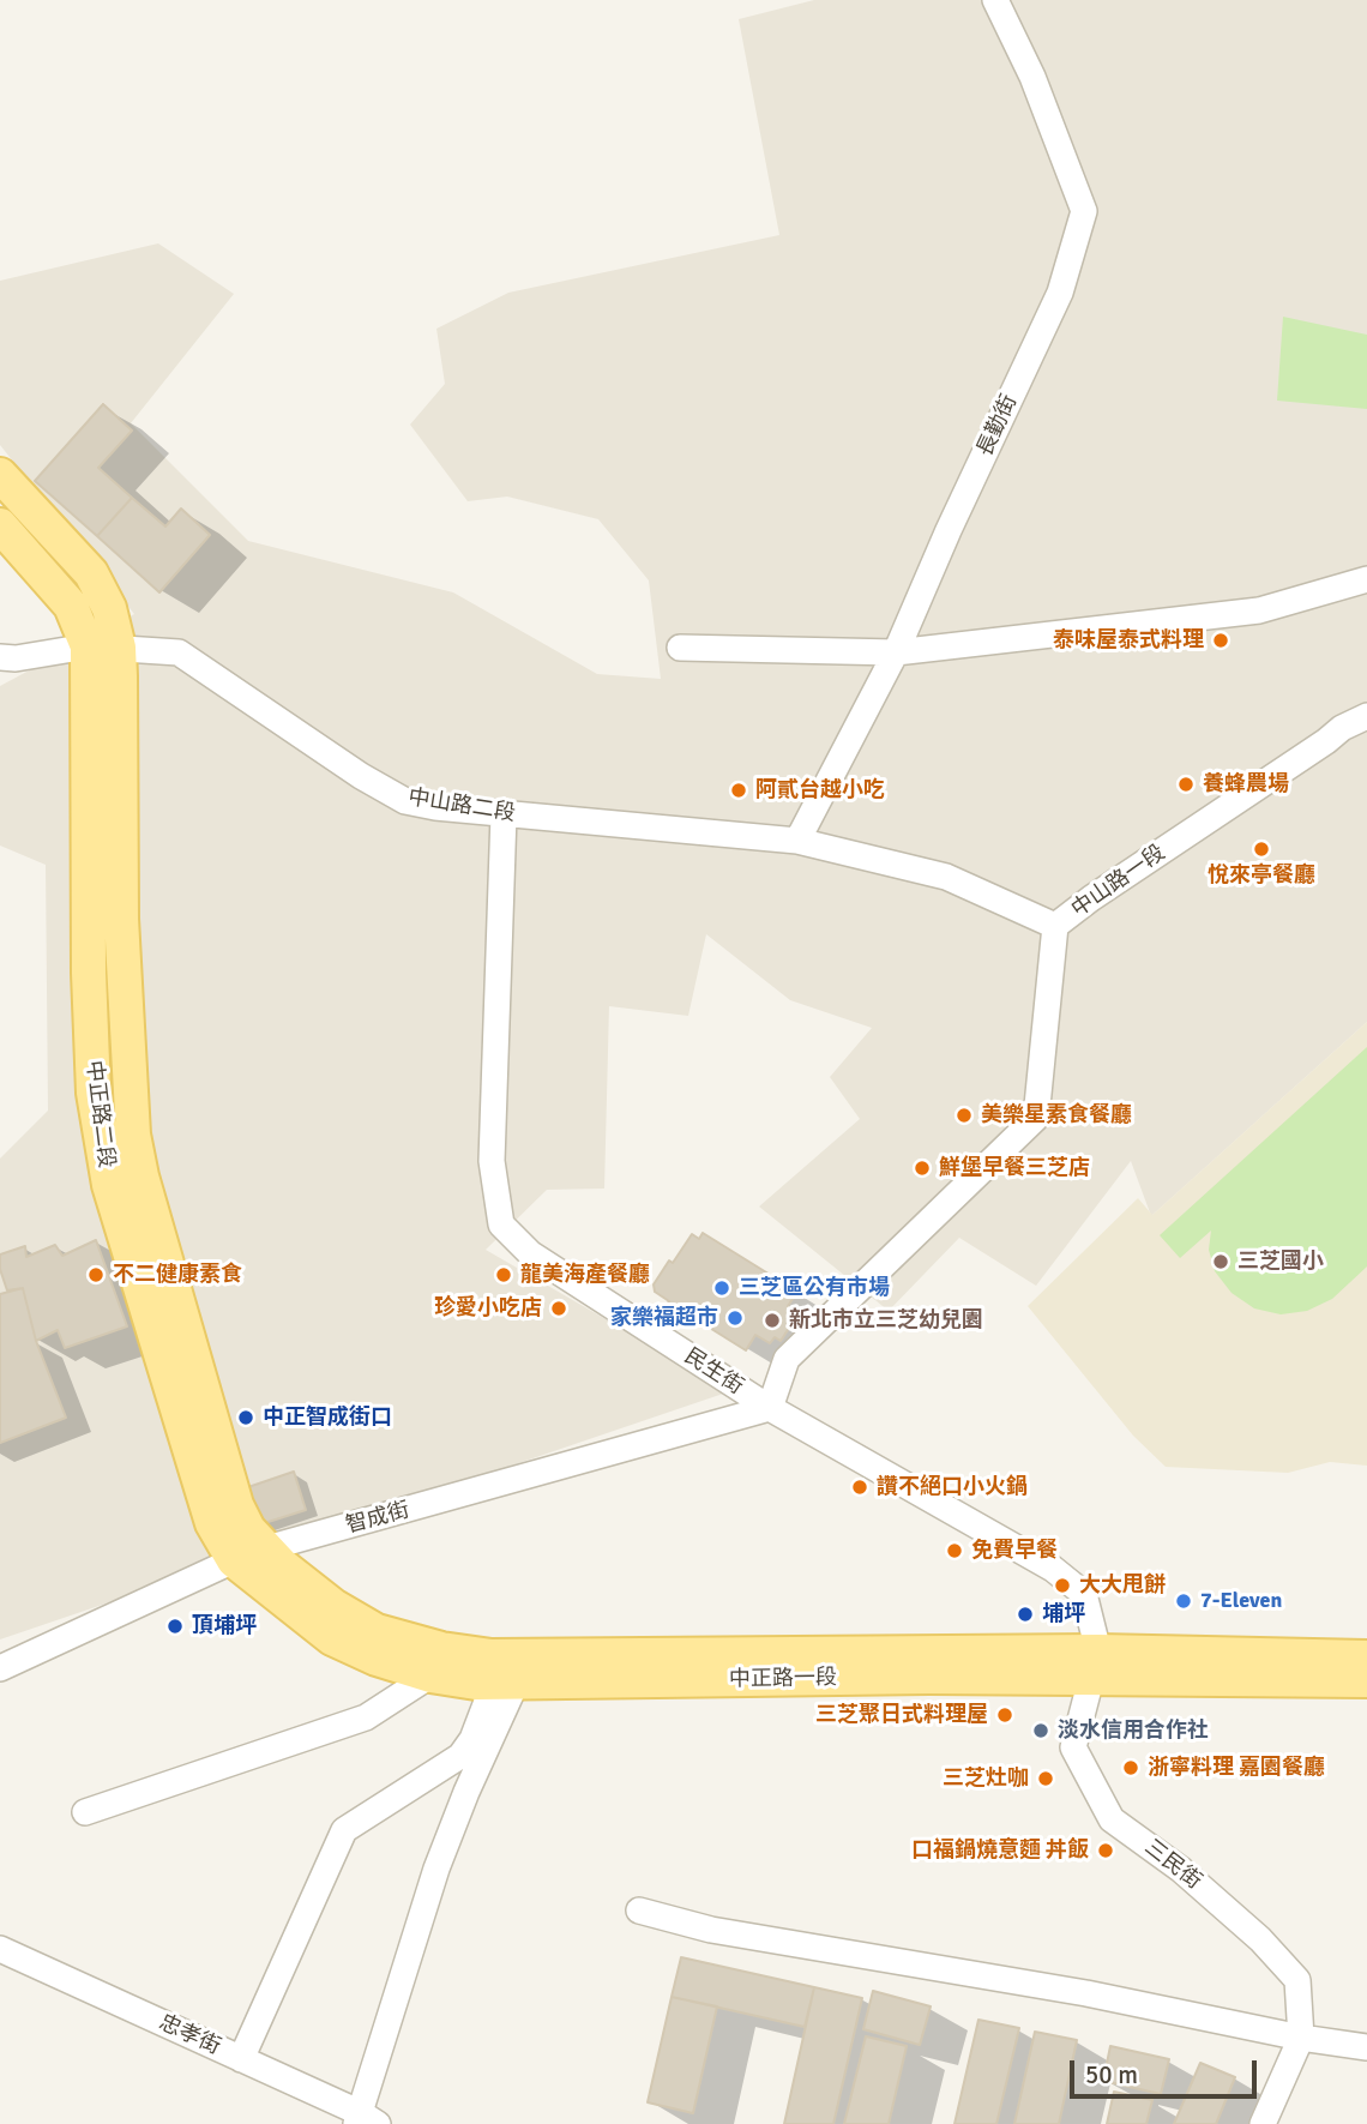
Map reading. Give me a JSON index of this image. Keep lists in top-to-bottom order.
{
  "streets": {
    "main road": ["中正路二段", "中正路一段"],
    "street": [
      "長勤街",
      "中山路二段",
      "中山路一段",
      "民生街",
      "智成街",
      "三民街",
      "忠孝街"
    ]
  },
  "crossings": [
    ["長勤街", "中山路二段"],
    ["長勤街", "中山路一段"],
    ["中山路二段", "中山路一段"],
    ["中山路二段", "中正路二段"],
    ["中山路二段", "民生街"],
    ["中正路二段", "智成街"],
    ["中正路二段", "中正路一段"],
    ["民生街", "智成街"],
    ["民生街", "中正路一段"],
    ["民生街", "三民街"],
    ["智成街", "中正路一段"],
    ["中正路一段", "三民街"]
  ],
  "places": [
    "泰味屋泰式料理",
    "養蜂農場",
    "阿貳台越小吃",
    "悅來亭餐廳",
    "美樂星素食餐廳",
    "鮮堡早餐三芝店",
    "三芝國小",
    "不二健康素食",
    "龍美海產餐廳",
    "三芝區公有市場",
    "珍愛小吃店",
    "家樂福超市",
    "新北市立三芝幼兒園",
    "中正智成街口",
    "讚不絕口小火鍋",
    "免費早餐",
    "大大甩餅",
    "7-Eleven",
    "埔坪",
    "頂埔坪",
    "三芝聚日式料理屋",
    "淡水信用合作社",
    "浙寧料理 嘉園餐廳",
    "三芝灶咖",
    "口福鍋燒意麵 丼飯"
  ],
  "scale_bar": "50 m"
}
